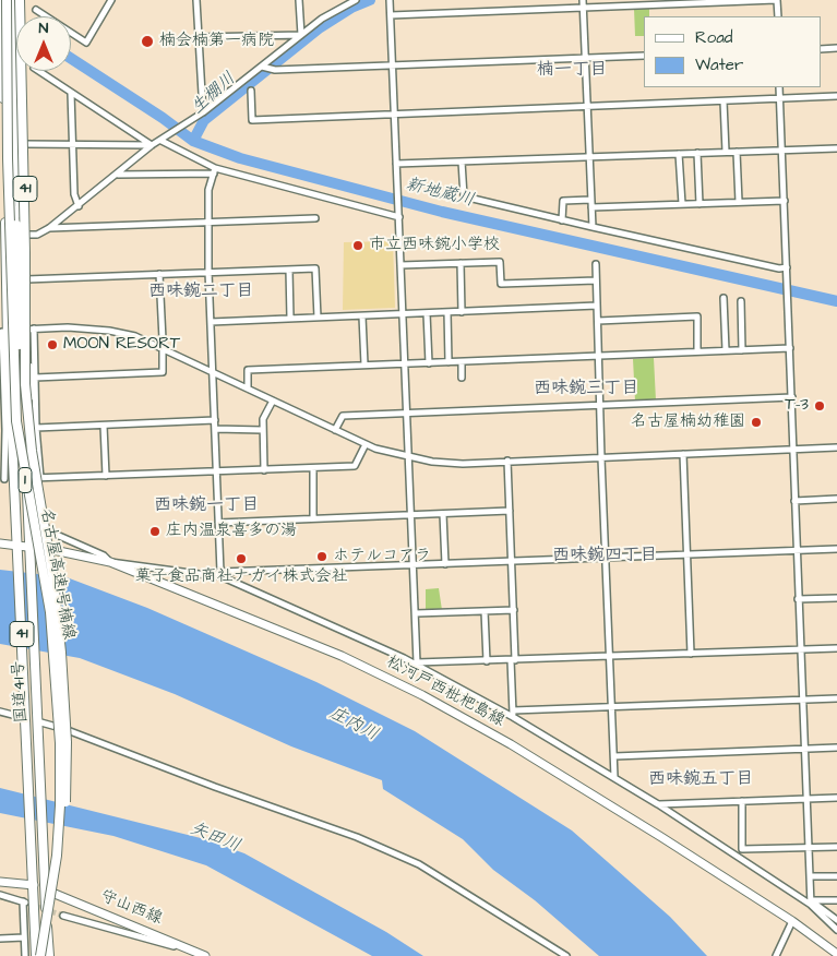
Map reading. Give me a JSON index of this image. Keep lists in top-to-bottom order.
{
  "streets": {
    "highway": [
      "41",
      "1",
      "名古屋高速1号楠線",
      "国道41号"
    ],
    "main road": ["松河戸西枇杷島線", "守山西線"]
  },
  "crossings": [
    ["名古屋高速1号楠線", "国道41号"],
    ["国道41号", "松河戸西枇杷島線"],
    ["国道41号", "守山西線"]
  ],
  "districts": [
    "楠一丁目",
    "西味鋺二丁目",
    "西味鋺三丁目",
    "西味鋺一丁目",
    "西味鋺四丁目",
    "西味鋺五丁目"
  ],
  "water": [
    "生棚川",
    "新地蔵川",
    "庄内川",
    "矢田川"
  ],
  "places": [
    "楠会楠第一病院",
    "市立西味鋺小学校",
    "MOON RESORT",
    "T-3",
    "名古屋楠幼稚園",
    "庄内温泉喜多の湯",
    "ホテルコアラ",
    "菓子食品商社ナガイ株式会社"
  ],
  "legend": ["Road", "Water"],
  "north": "top"
}
